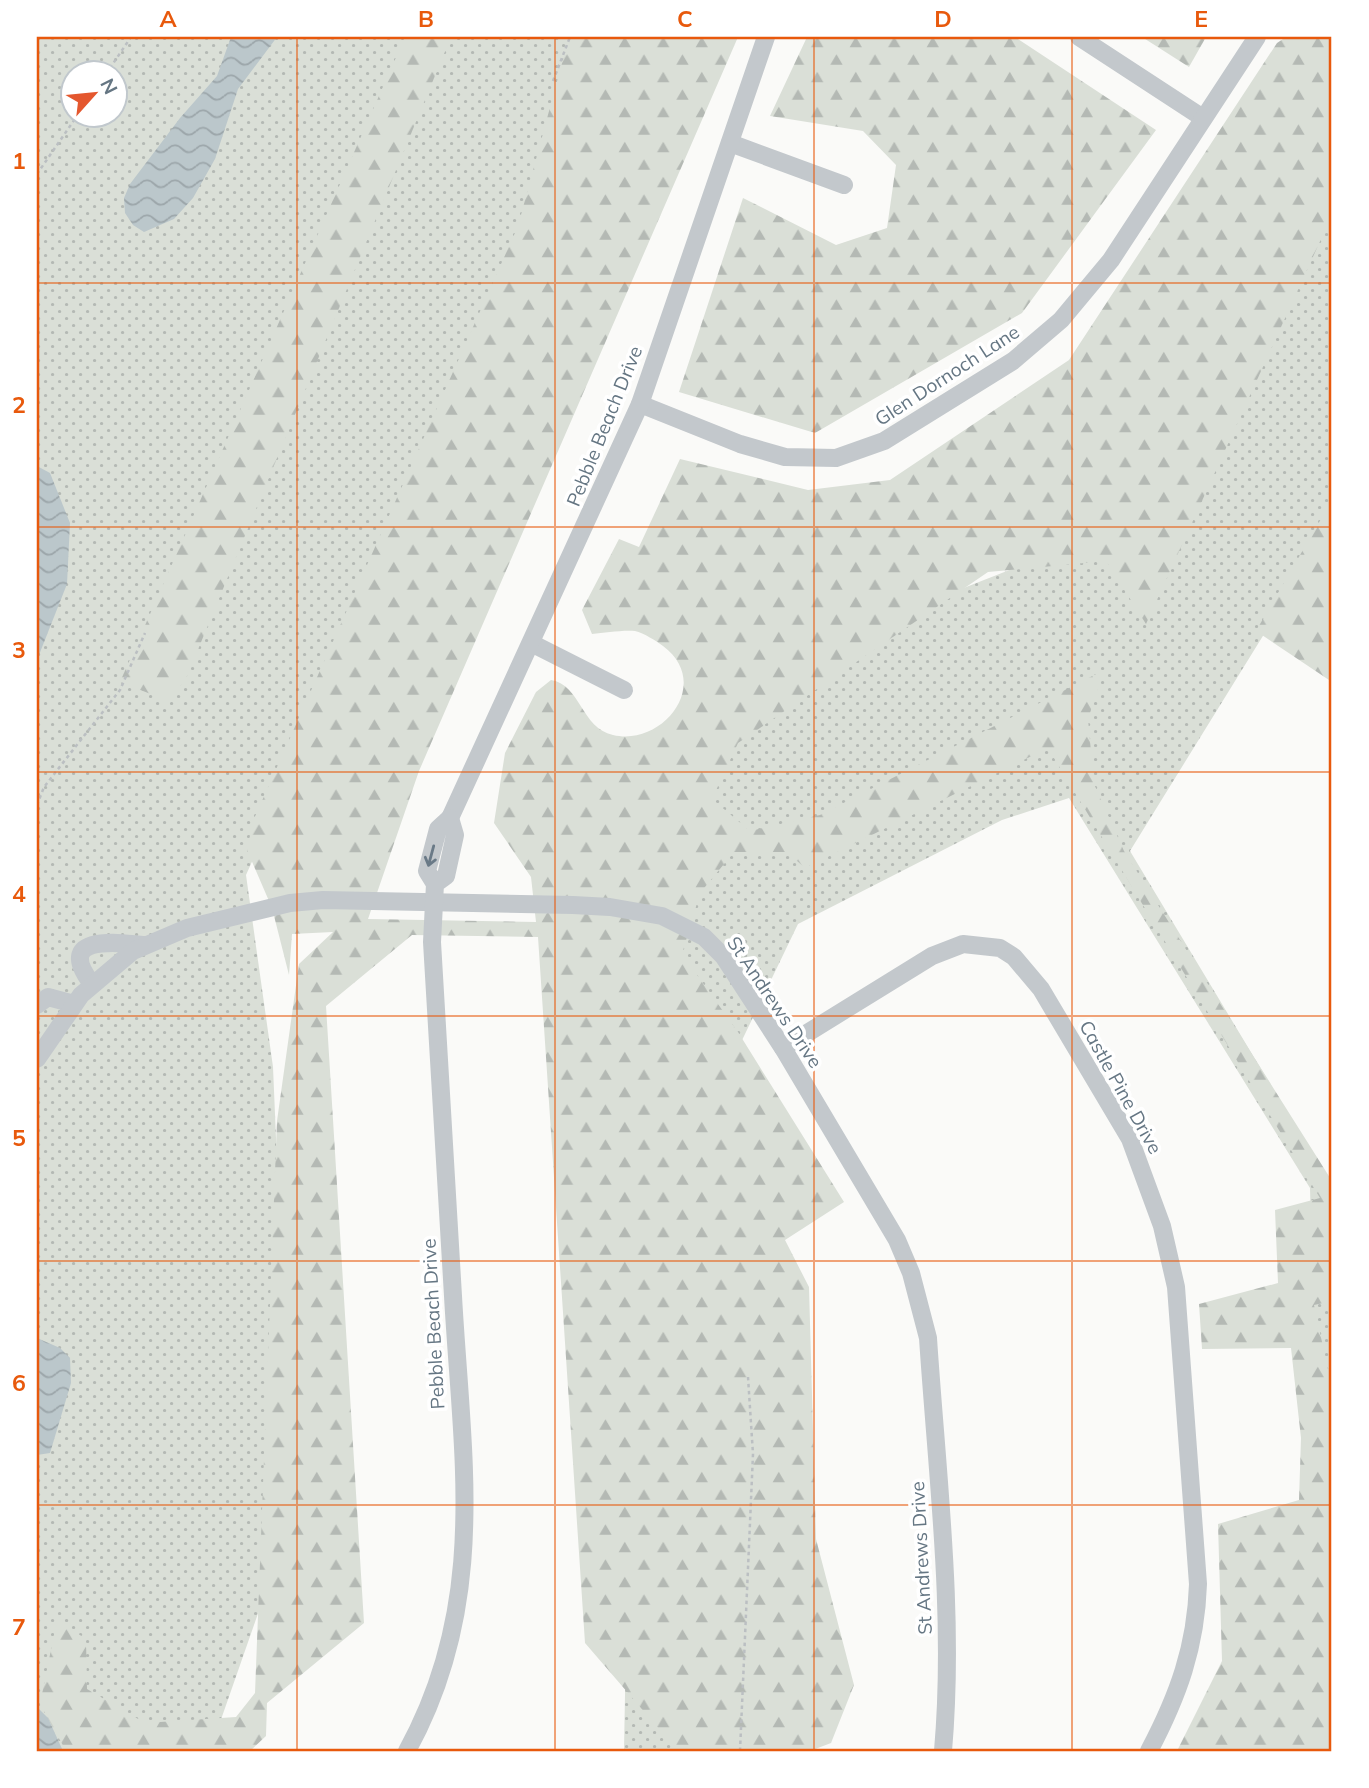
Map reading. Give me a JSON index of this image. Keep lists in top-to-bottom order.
{
  "streets": {
    "street": [
      "Glen Dornoch Lane",
      "Pebble Beach Drive",
      "St Andrews Drive",
      "Castle Pine Drive"
    ]
  },
  "crossings": [
    ["Glen Dornoch Lane", "Pebble Beach Drive"],
    ["Pebble Beach Drive", "St Andrews Drive"],
    ["St Andrews Drive", "Castle Pine Drive"]
  ],
  "north": "top right",
  "grid": {
    "columns": [
      "A",
      "B",
      "C",
      "D",
      "E"
    ],
    "rows": [
      "1",
      "2",
      "3",
      "4",
      "5",
      "6",
      "7"
    ]
  }
}
